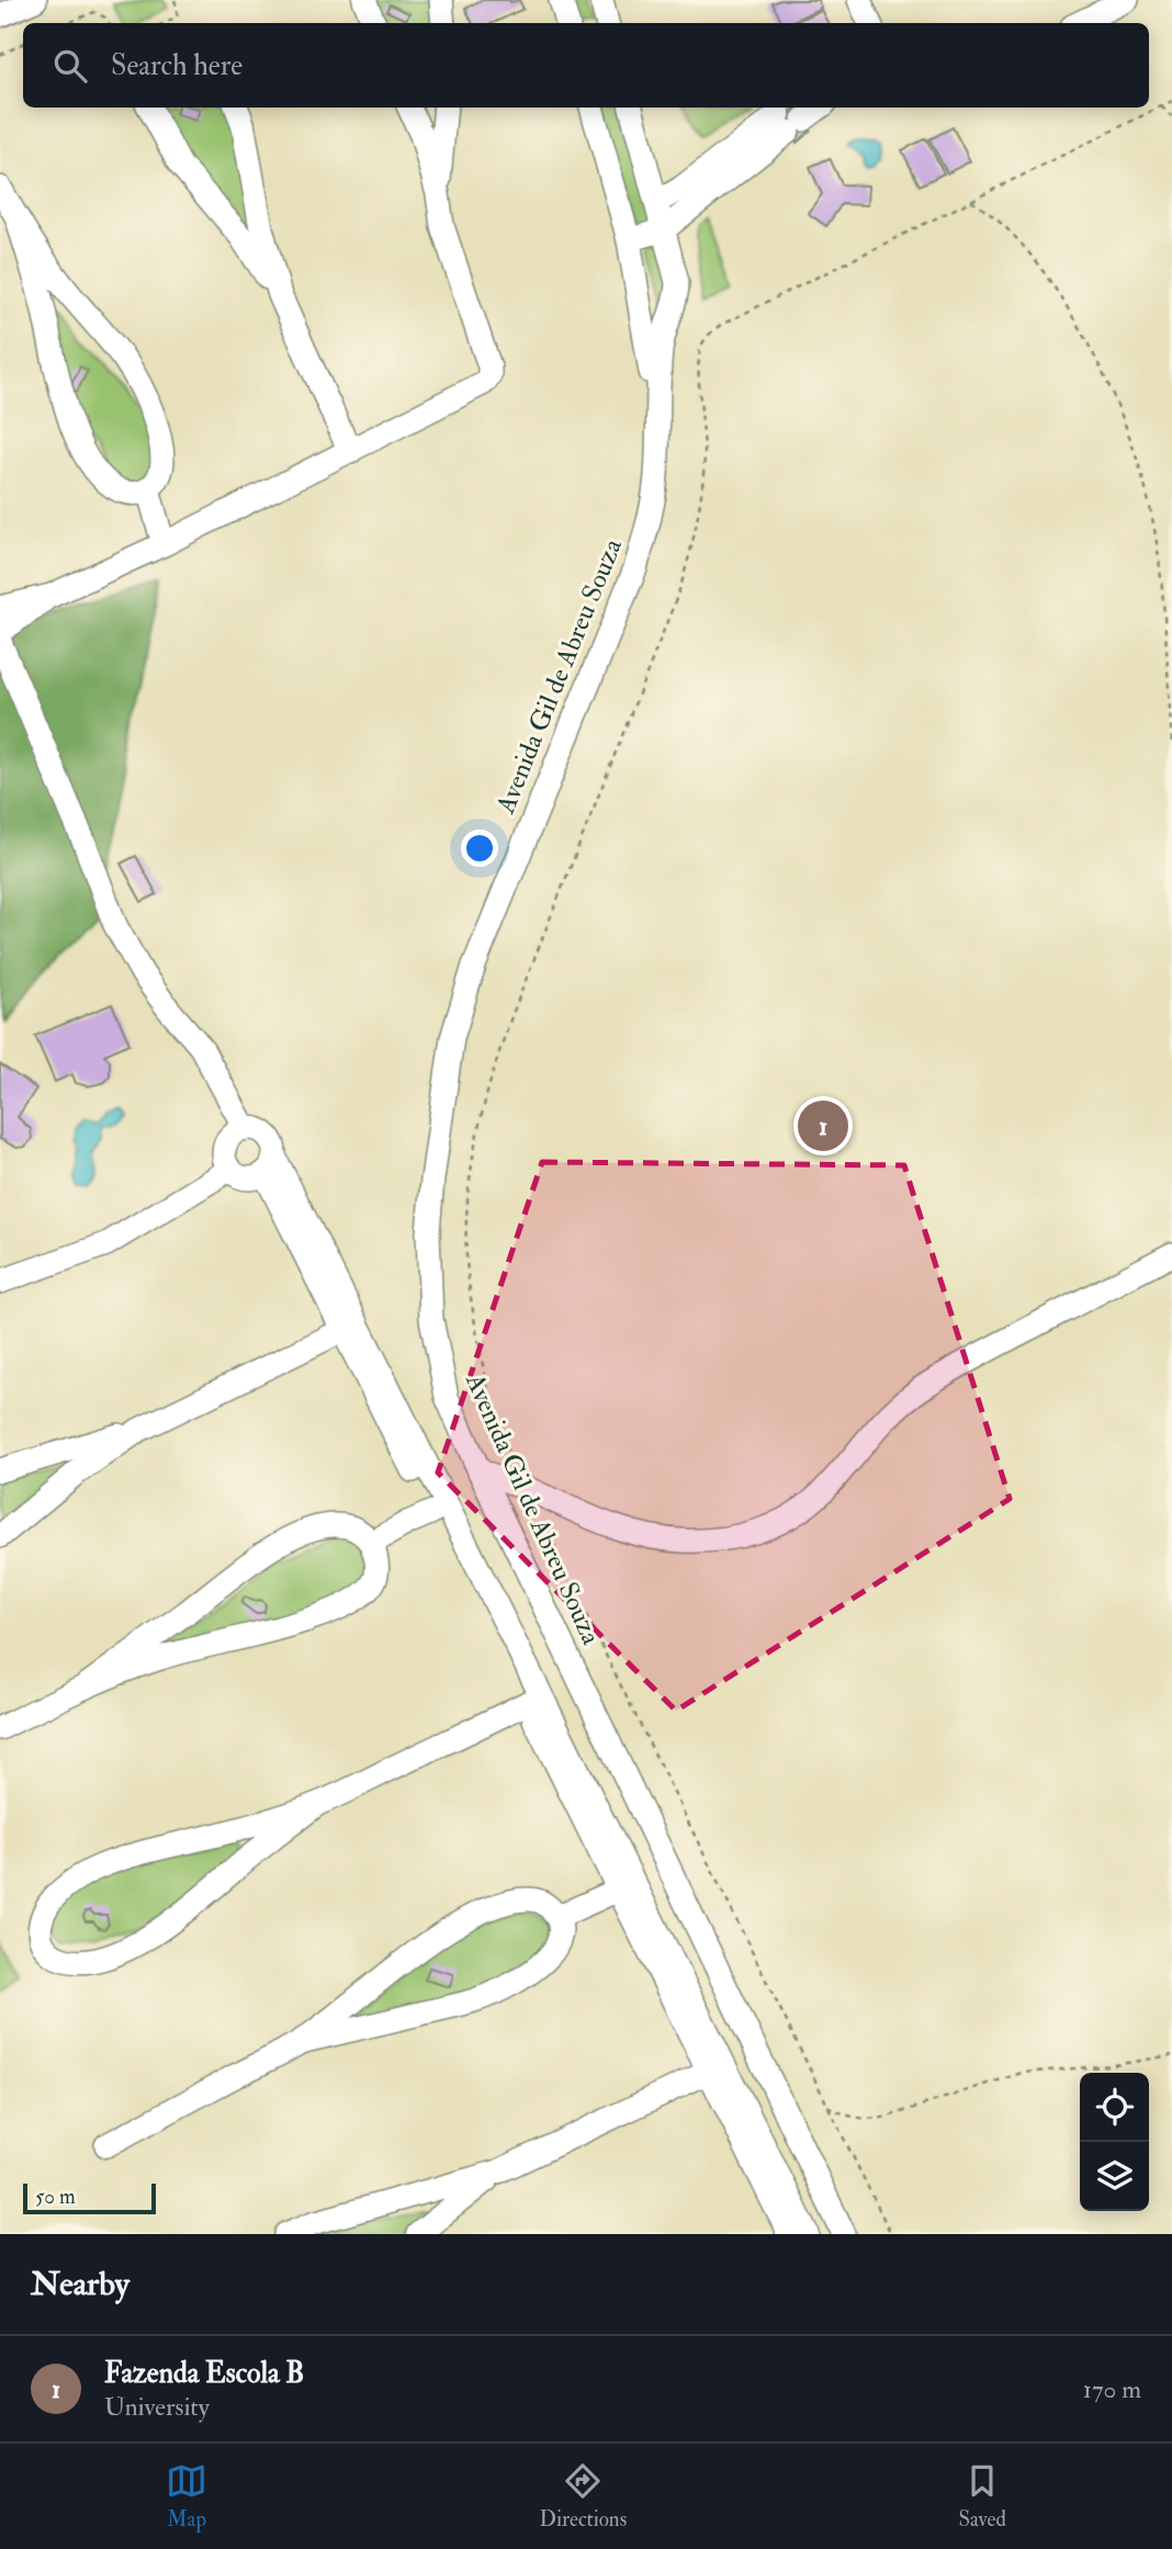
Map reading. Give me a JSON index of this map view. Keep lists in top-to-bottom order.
{
  "streets": {
    "street": ["Avenida Gil de Abreu Souza"]
  },
  "scale_bar": "50 m",
  "page": {
    "search": "Search here",
    "pins": "1",
    "scale": "50 m",
    "heading": "Nearby",
    "list": [
      {
        "mark": "1",
        "name": "Fazenda Escola B",
        "note": "University",
        "value": "170 m"
      }
    ],
    "nav": ["Map", "Directions", "Saved"]
  }
}
